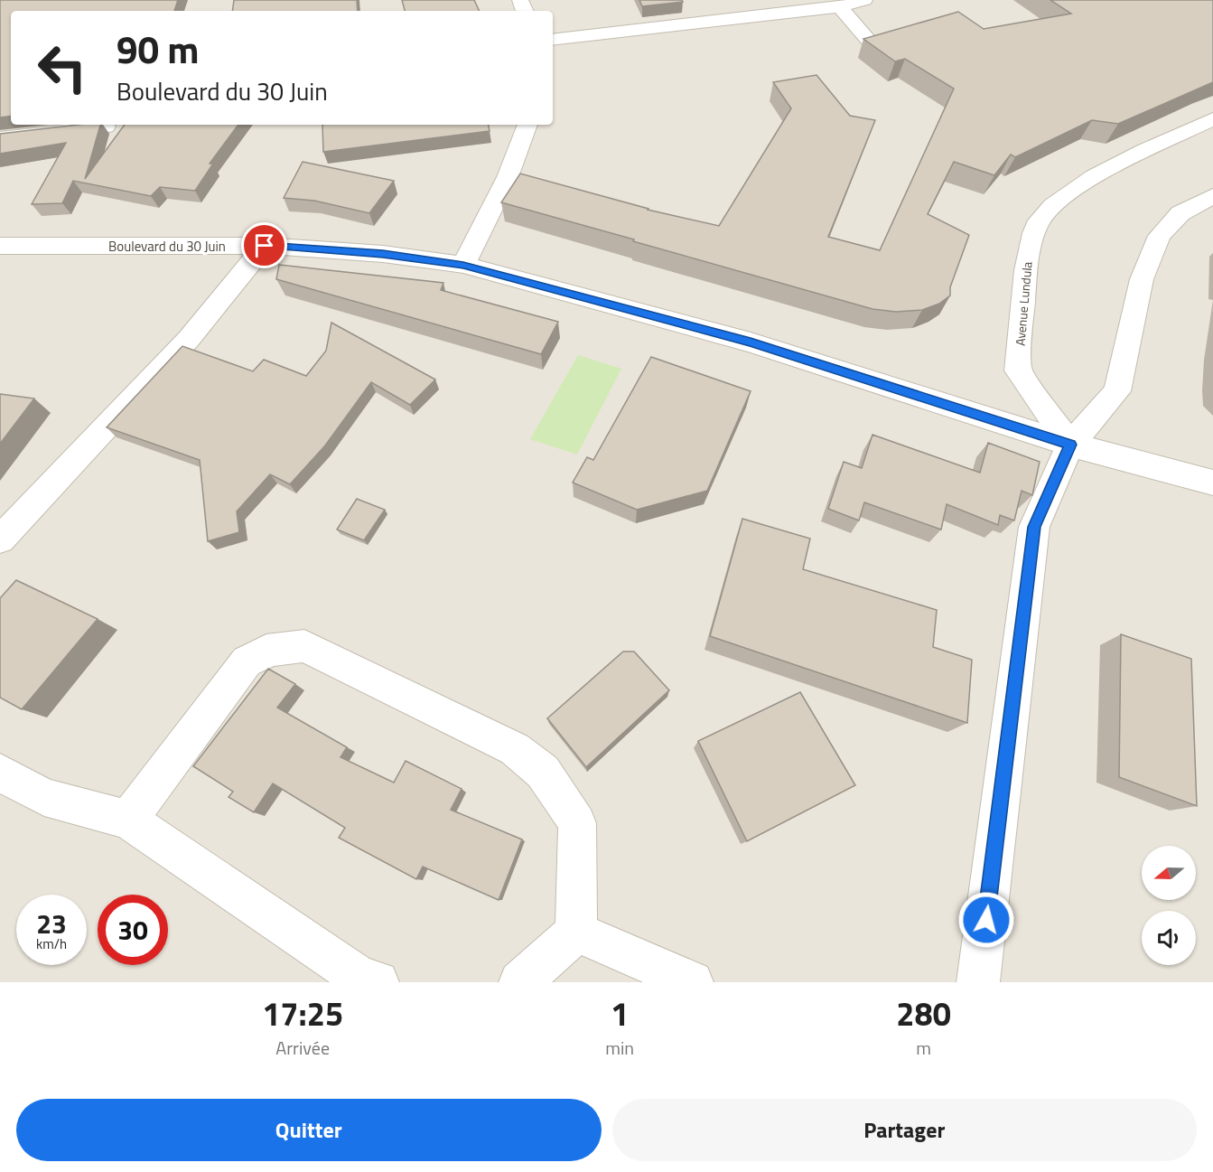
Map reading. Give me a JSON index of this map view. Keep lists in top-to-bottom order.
{
  "streets": {
    "street": ["Boulevard du 30 Juin", "Avenue Lundula"]
  },
  "crossings": [
    ["Boulevard du 30 Juin", "Avenue Lundula"]
  ],
  "north": "left",
  "page": {
    "turn": ["90 m", "Boulevard du 30 Juin"],
    "speed": "23 km/h",
    "limit": "30",
    "eta": [
      "17:25",
      "Arrivée",
      "1",
      "min",
      "280",
      "m"
    ],
    "buttons": ["Quitter", "Partager"]
  }
}
